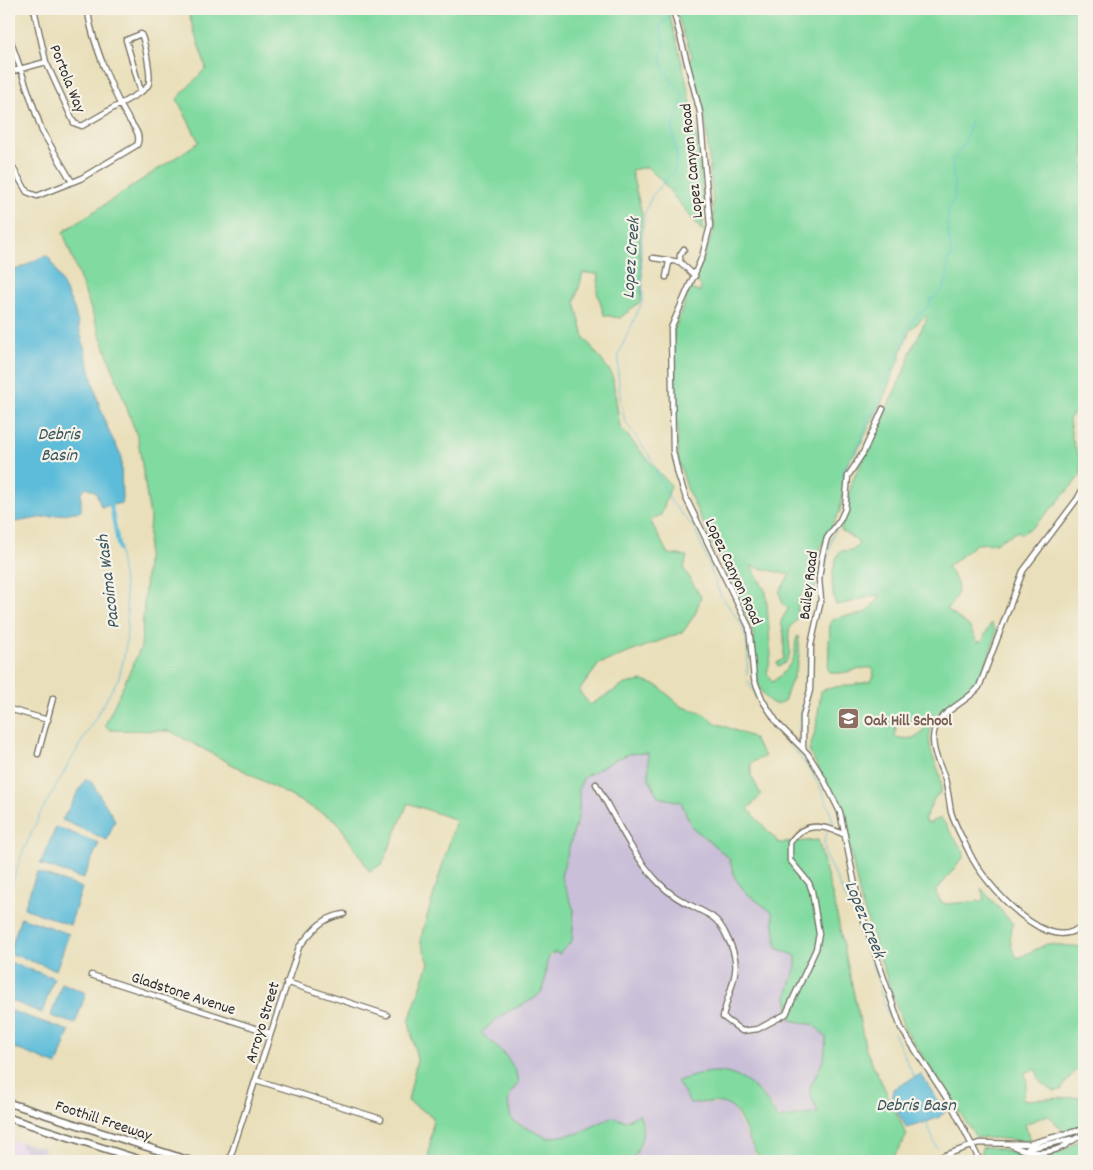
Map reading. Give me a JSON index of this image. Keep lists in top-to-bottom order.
{
  "streets": {
    "highway": ["Foothill Freeway"],
    "street": [
      "Portola Way",
      "Lopez Canyon Road",
      "Bailey Road",
      "Gladstone Avenue",
      "Arroyo Street"
    ]
  },
  "crossings": [
    ["Lopez Canyon Road", "Bailey Road"],
    ["Gladstone Avenue", "Arroyo Street"]
  ],
  "water": [
    "Lopez Creek",
    "Debris Basin",
    "Pacoima Wash",
    "Debris Basn"
  ],
  "places": {
    "school or university": ["Oak Hill School"]
  }
}
